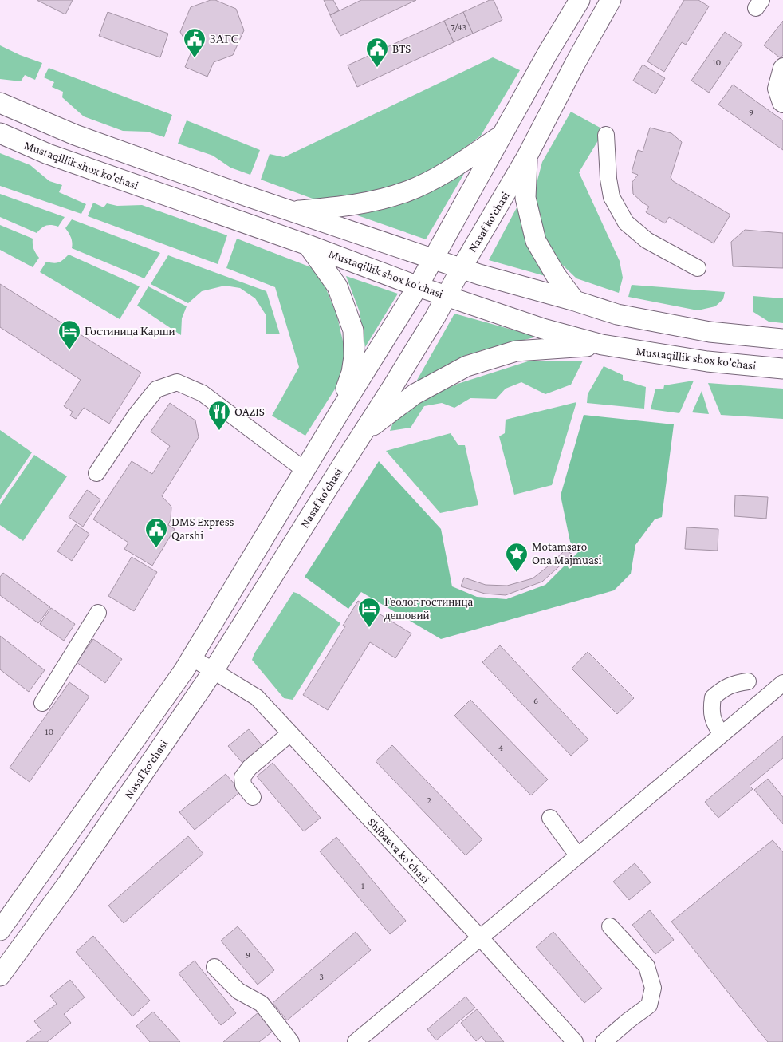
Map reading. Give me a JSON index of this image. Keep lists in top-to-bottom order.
{
  "streets": {
    "main road": ["Mustaqillik shox ko'chasi", "Nasaf ko‘chasi"],
    "street": ["Shibaeva ko'chasi"]
  },
  "crossings": [
    ["Mustaqillik shox ko'chasi", "Nasaf ko‘chasi"],
    ["Nasaf ko‘chasi", "Shibaeva ko'chasi"]
  ],
  "places": {
    "public building": ["ЗАГС", "BTS", "DMS Express Qarshi"],
    "hotel": ["Гостиница Карши", "Геолог гостиница дешовий"],
    "restaurant": ["OAZIS"],
    "place": ["Motamsaro Ona Majmuasi"]
  },
  "house_numbers": [
    "7/43",
    "10",
    "9",
    "6",
    "10",
    "4",
    "2",
    "1",
    "9",
    "3"
  ]
}
